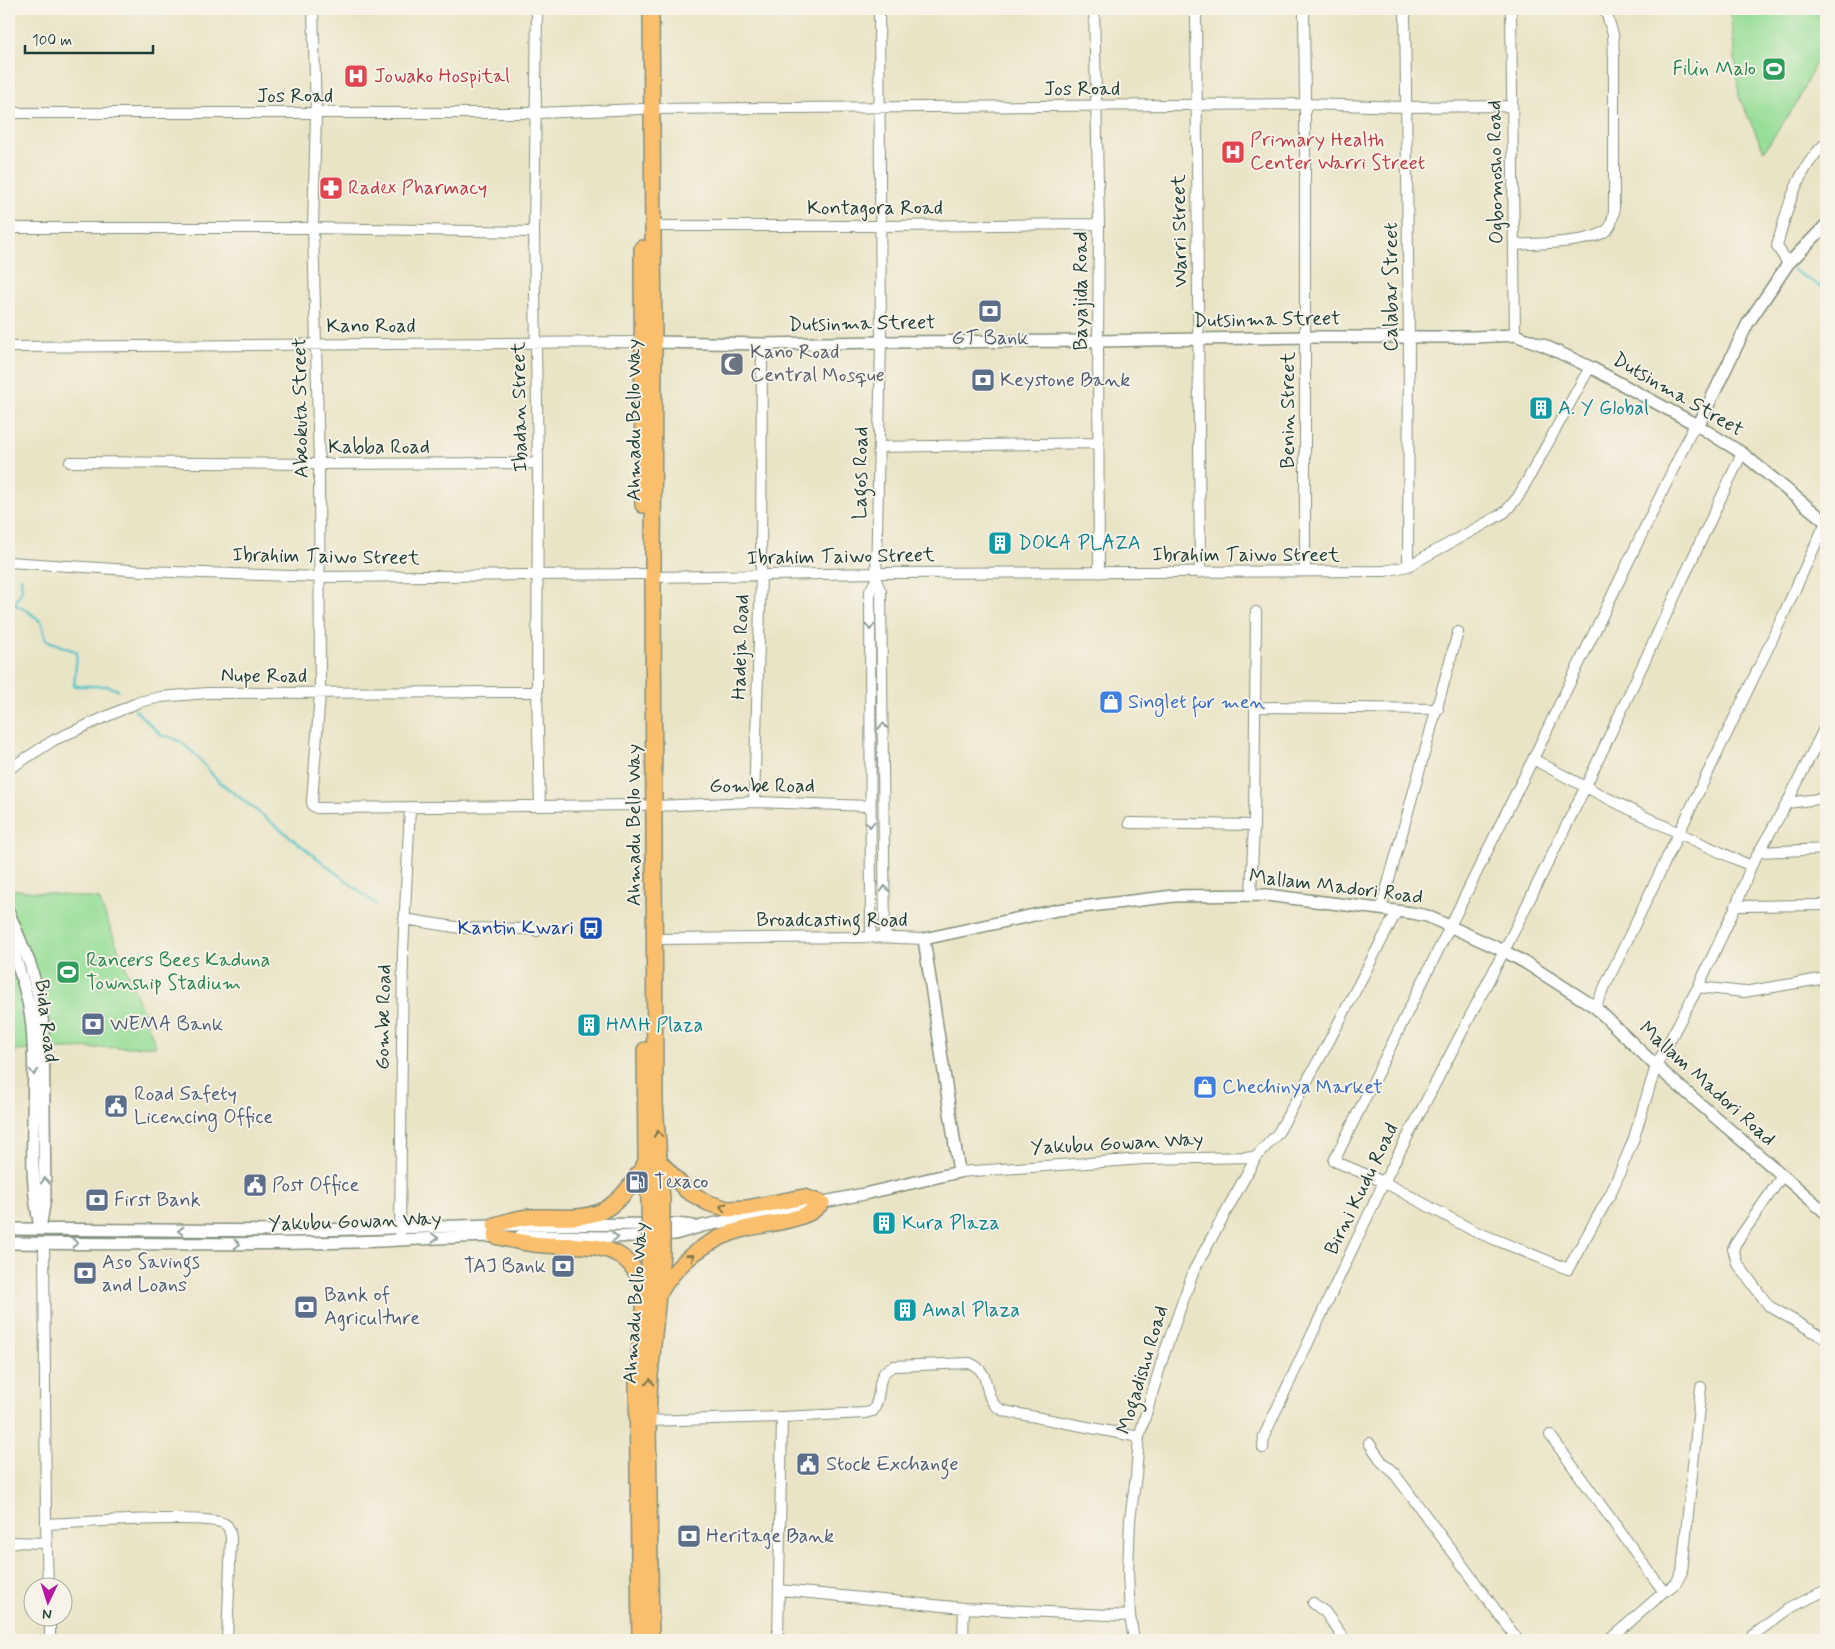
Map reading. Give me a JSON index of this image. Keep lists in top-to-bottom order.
{
  "streets": {
    "main road": ["Ahmadu Bello Way"],
    "street": [
      "Jos Road",
      "Ogbomosho Road",
      "Kontagora Road",
      "Warri Street",
      "Calabar Street",
      "Bayajida Road",
      "Dutsinma Street",
      "Kano Road",
      "Ibadan Street",
      "Abeokuta Street",
      "Benin Street",
      "Kabba Road",
      "Lagos Road",
      "Ibrahim Taiwo Street",
      "Hadeja Road",
      "Nupe Road",
      "Gombe Road",
      "Mallam Madori Road",
      "Broadcasting Road",
      "Bida Road",
      "Yakubu Gowan Way",
      "Birni Kudu Road",
      "Mogadishu Road"
    ]
  },
  "crossings": [
    ["Jos Road", "Ogbomosho Road"],
    ["Jos Road", "Warri Street"],
    ["Jos Road", "Calabar Street"],
    ["Jos Road", "Bayajida Road"],
    ["Jos Road", "Ibadan Street"],
    ["Jos Road", "Abeokuta Street"],
    ["Jos Road", "Benin Street"],
    ["Jos Road", "Ahmadu Bello Way"],
    ["Jos Road", "Lagos Road"],
    ["Ogbomosho Road", "Dutsinma Street"],
    ["Kontagora Road", "Bayajida Road"],
    ["Kontagora Road", "Ahmadu Bello Way"],
    ["Kontagora Road", "Lagos Road"],
    ["Warri Street", "Dutsinma Street"],
    ["Warri Street", "Ibrahim Taiwo Street"],
    ["Calabar Street", "Dutsinma Street"],
    ["Calabar Street", "Ibrahim Taiwo Street"],
    ["Bayajida Road", "Dutsinma Street"],
    ["Bayajida Road", "Ibrahim Taiwo Street"],
    ["Dutsinma Street", "Kano Road"],
    ["Dutsinma Street", "Benin Street"],
    ["Dutsinma Street", "Ahmadu Bello Way"],
    ["Dutsinma Street", "Lagos Road"],
    ["Dutsinma Street", "Ibrahim Taiwo Street"],
    ["Dutsinma Street", "Hadeja Road"],
    ["Dutsinma Street", "Birni Kudu Road"],
    ["Kano Road", "Ibadan Street"],
    ["Kano Road", "Abeokuta Street"],
    ["Kano Road", "Ahmadu Bello Way"],
    ["Ibadan Street", "Kabba Road"],
    ["Ibadan Street", "Ibrahim Taiwo Street"],
    ["Ibadan Street", "Nupe Road"],
    ["Ibadan Street", "Gombe Road"],
    ["Abeokuta Street", "Kabba Road"],
    ["Abeokuta Street", "Ibrahim Taiwo Street"],
    ["Abeokuta Street", "Nupe Road"],
    ["Abeokuta Street", "Gombe Road"],
    ["Benin Street", "Ibrahim Taiwo Street"],
    ["Ahmadu Bello Way", "Ibrahim Taiwo Street"],
    ["Ahmadu Bello Way", "Gombe Road"],
    ["Ahmadu Bello Way", "Broadcasting Road"],
    ["Lagos Road", "Ibrahim Taiwo Street"],
    ["Lagos Road", "Gombe Road"],
    ["Lagos Road", "Broadcasting Road"],
    ["Ibrahim Taiwo Street", "Hadeja Road"],
    ["Hadeja Road", "Gombe Road"],
    ["Gombe Road", "Yakubu Gowan Way"],
    ["Mallam Madori Road", "Broadcasting Road"],
    ["Mallam Madori Road", "Birni Kudu Road"],
    ["Broadcasting Road", "Yakubu Gowan Way"],
    ["Bida Road", "Yakubu Gowan Way"],
    ["Yakubu Gowan Way", "Mogadishu Road"]
  ],
  "places": {
    "sports": ["Filin Malo", "Rancers Bees Kaduna Township Stadium"],
    "hospital": ["Jowako Hospital", "Primary Health Center Warri Street"],
    "pharmacy": ["Radex Pharmacy"],
    "bank": [
      "GT Bank",
      "Keystone Bank",
      "WEMA Bank",
      "First Bank",
      "TAJ Bank",
      "Aso Savings and Loans",
      "Bank of Agriculture",
      "Heritage Bank"
    ],
    "mosque": ["Kano Road Central Mosque"],
    "building": [
      "A. Y Global",
      "DOKA PLAZA",
      "HMH Plaza",
      "Kura Plaza",
      "Amal Plaza"
    ],
    "shop": ["Singlet for men", "Chechinya Market"],
    "bus stop": ["Kantin Kwari"],
    "public building": ["Road Safety Licencing Office", "Post Office", "Stock Exchange"],
    "fuel station": ["Texaco"]
  },
  "scale_bar": "100 m",
  "north": "bottom"
}
